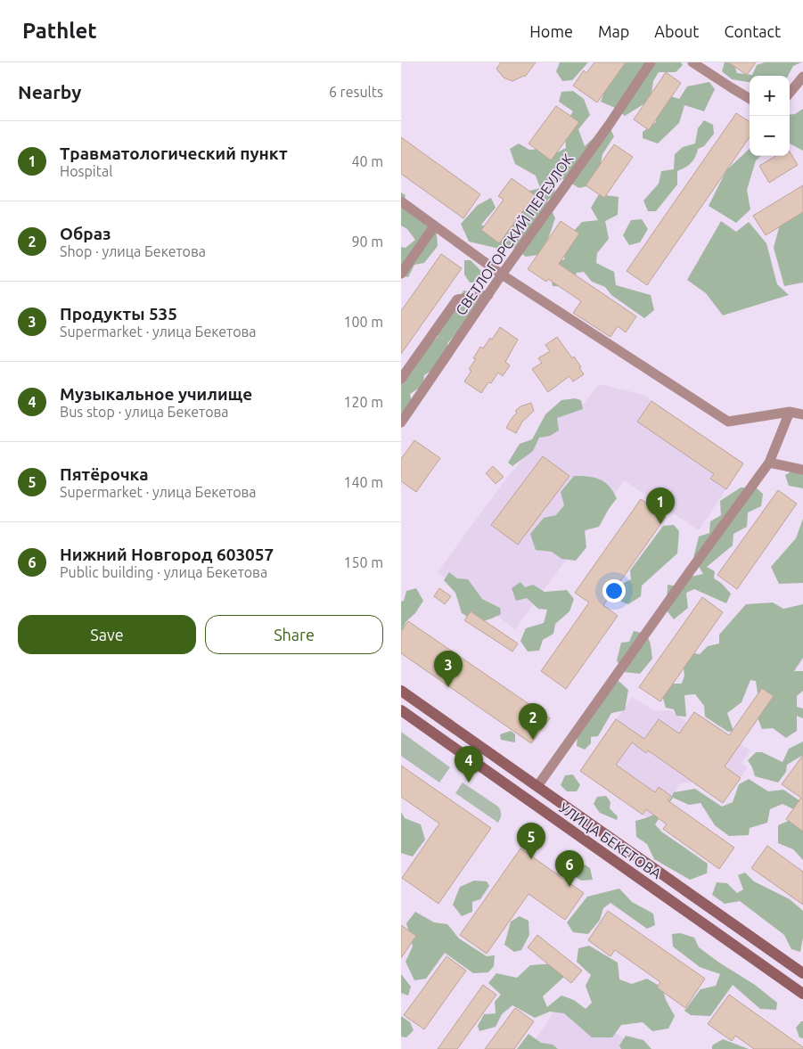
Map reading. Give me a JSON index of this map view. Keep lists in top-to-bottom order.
{
  "streets": {
    "main road": ["УЛИЦА БЕКЕТОВА"],
    "street": ["СВЕТЛОГОРСКИЙ ПЕРЕУЛОК"]
  },
  "page": {
    "header": "Pathlet",
    "nav": [
      "Home",
      "Map",
      "About",
      "Contact"
    ],
    "heading": ["Nearby", "6 results"],
    "map_buttons": ["+", "−"],
    "list": [
      {
        "mark": "1",
        "name": "Травматологический пункт",
        "note": "Hospital",
        "value": "40 m"
      },
      {
        "mark": "2",
        "name": "Образ",
        "note": "Shop · улица Бекетова",
        "value": "90 m"
      },
      {
        "mark": "3",
        "name": "Продукты 535",
        "note": "Supermarket · улица Бекетова",
        "value": "100 m"
      },
      {
        "mark": "4",
        "name": "Музыкальное училище",
        "note": "Bus stop · улица Бекетова",
        "value": "120 m"
      },
      {
        "mark": "5",
        "name": "Пятёрочка",
        "note": "Supermarket · улица Бекетова",
        "value": "140 m"
      },
      {
        "mark": "6",
        "name": "Нижний Новгород 603057",
        "note": "Public building · улица Бекетова",
        "value": "150 m"
      }
    ],
    "pins": [
      "1",
      "3",
      "2",
      "4",
      "5",
      "6"
    ],
    "buttons": ["Save", "Share"]
  }
}
